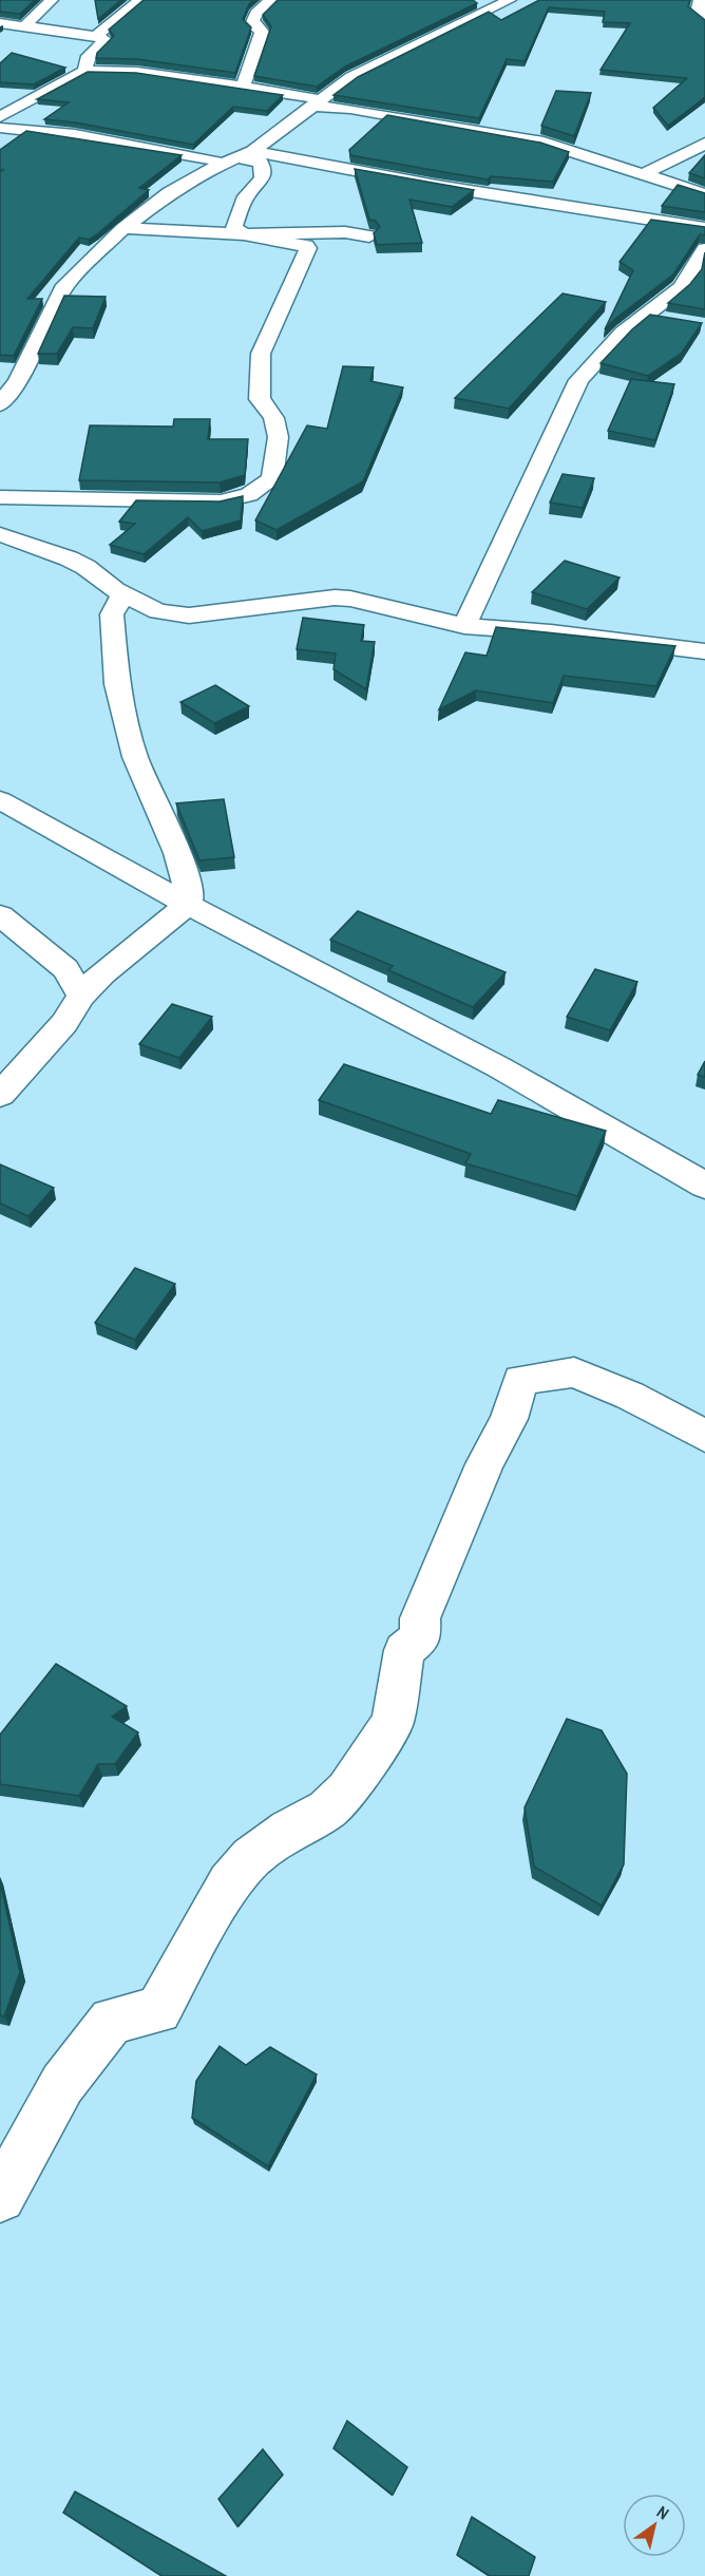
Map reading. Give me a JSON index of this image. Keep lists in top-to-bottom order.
{
  "north": "top right"
}
